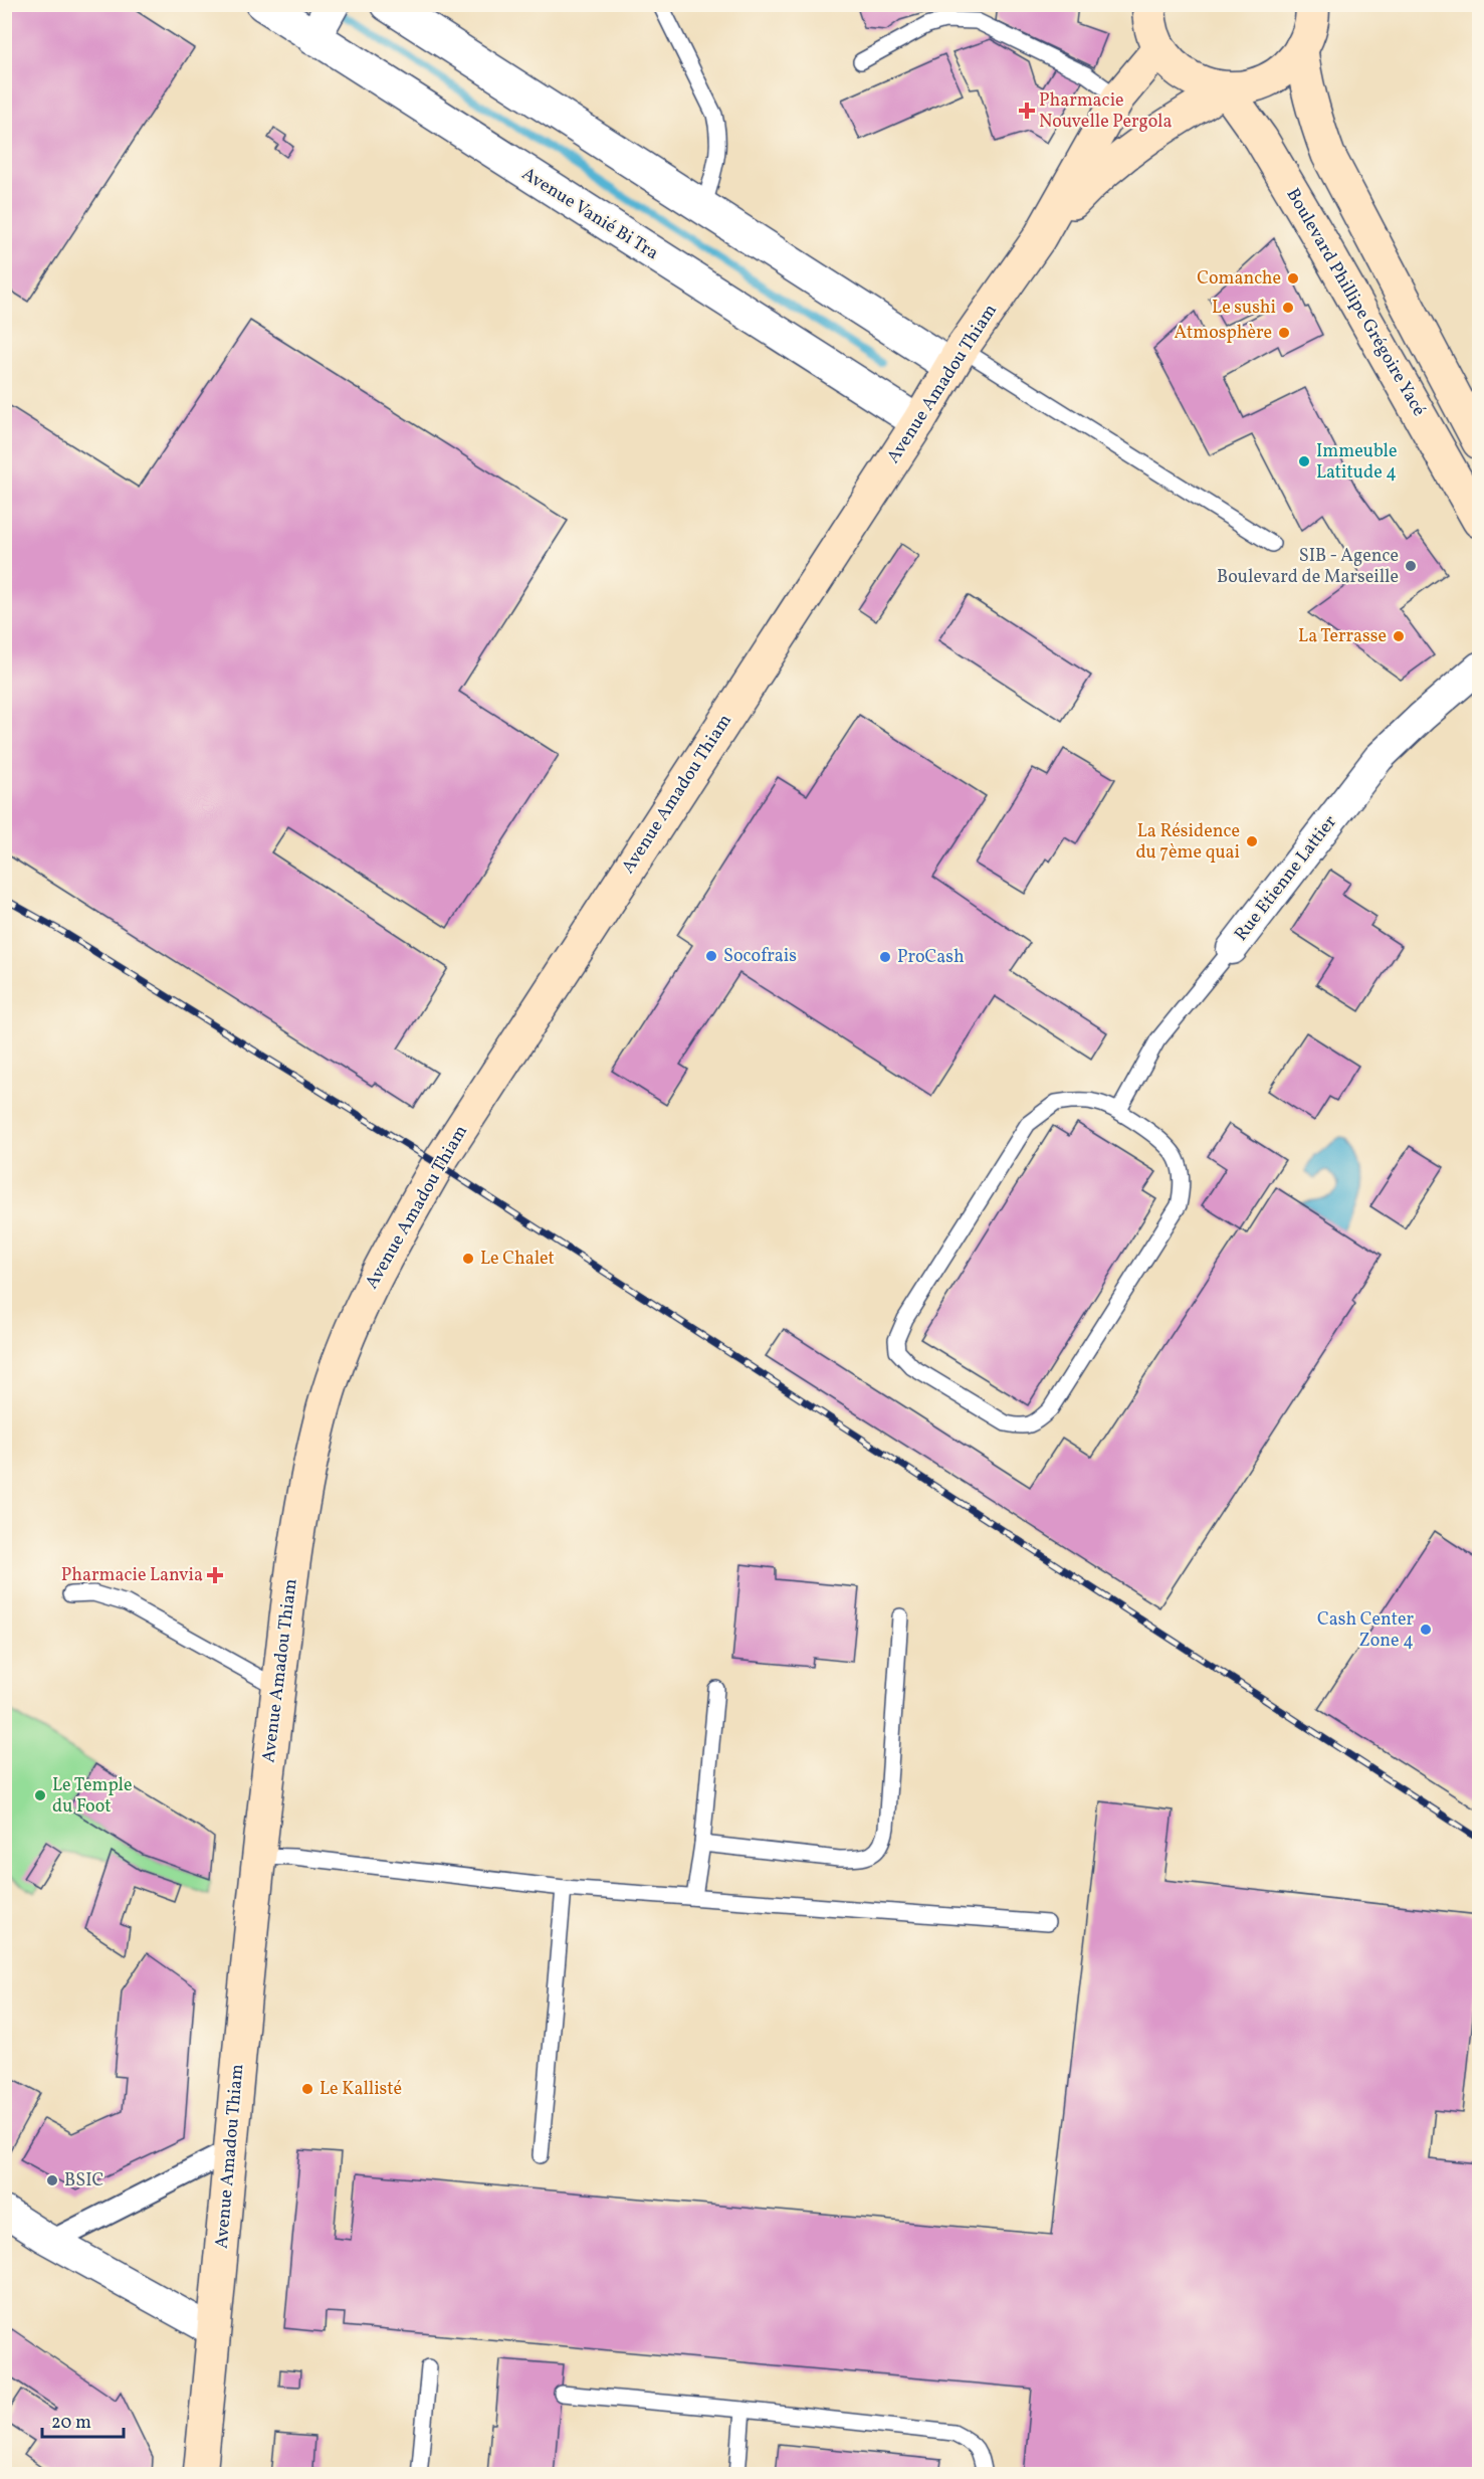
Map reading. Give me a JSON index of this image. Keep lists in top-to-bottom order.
{
  "streets": {
    "main road": ["Boulevard Phillipe Grégoire Yacé", "Avenue Amadou Thiam"],
    "street": ["Avenue Vanié Bi Tra", "Rue Etienne Lattier"]
  },
  "crossings": [
    ["Avenue Vanié Bi Tra", "Avenue Amadou Thiam"],
    ["Boulevard Phillipe Grégoire Yacé", "Avenue Amadou Thiam"]
  ],
  "places": {
    "health": ["Pharmacie Nouvelle Pergola", "Pharmacie Lanvia"],
    "other": [
      "Comanche",
      "Le sushi",
      "Atmosphère",
      "Immeuble Latitude 4",
      "SIB - Agence Boulevard de Marseille",
      "La Terrasse",
      "La Résidence du 7ème quai",
      "Socofrais",
      "ProCash",
      "Le Chalet",
      "Cash Center Zone 4",
      "Le Temple du Foot",
      "Le Kallisté",
      "BSIC"
    ]
  },
  "scale_bar": "20 m"
}
